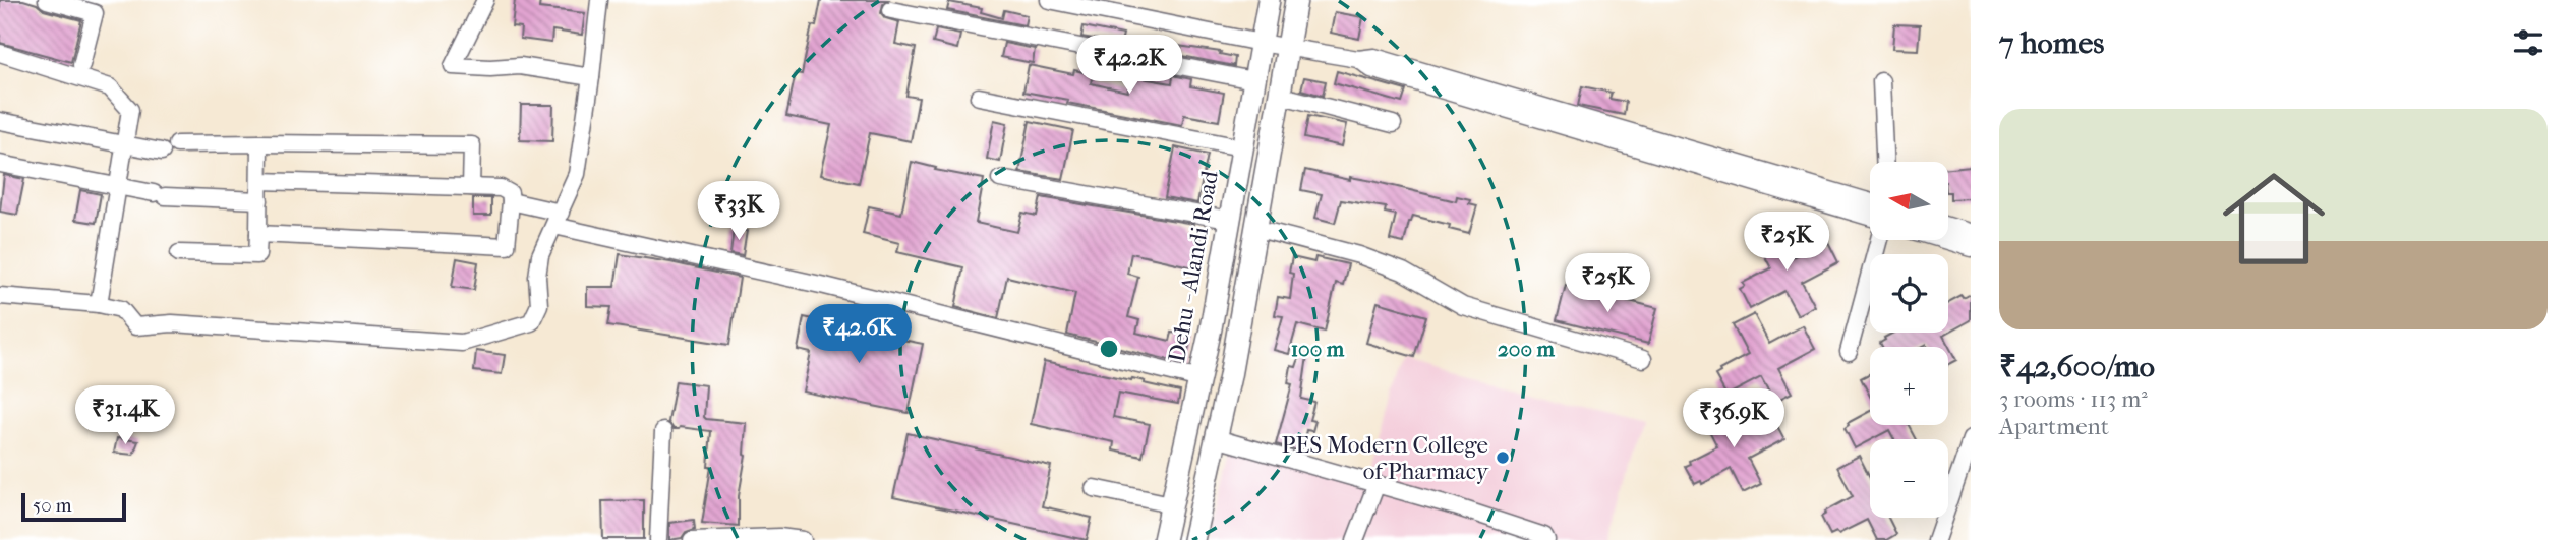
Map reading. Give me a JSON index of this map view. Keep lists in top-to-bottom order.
{
  "streets": {
    "main road": ["Dehu - Alandi Road"]
  },
  "places": ["PES Modern College of Pharmacy"],
  "scale_bar": "50 m",
  "north": "left",
  "page": {
    "heading": "7 homes",
    "price": [
      "₹42.2K",
      "₹33K",
      "₹25K",
      "₹25K",
      "₹42.6K",
      "₹31.4K",
      "₹36.9K"
    ],
    "list": [
      {
        "name": "₹42,600/mo",
        "note": "3 rooms · 113 m² · Apartment"
      }
    ],
    "map_buttons": ["+", "−"],
    "scale": "50 m"
  },
  "rings": ["100 m", "200 m"]
}
